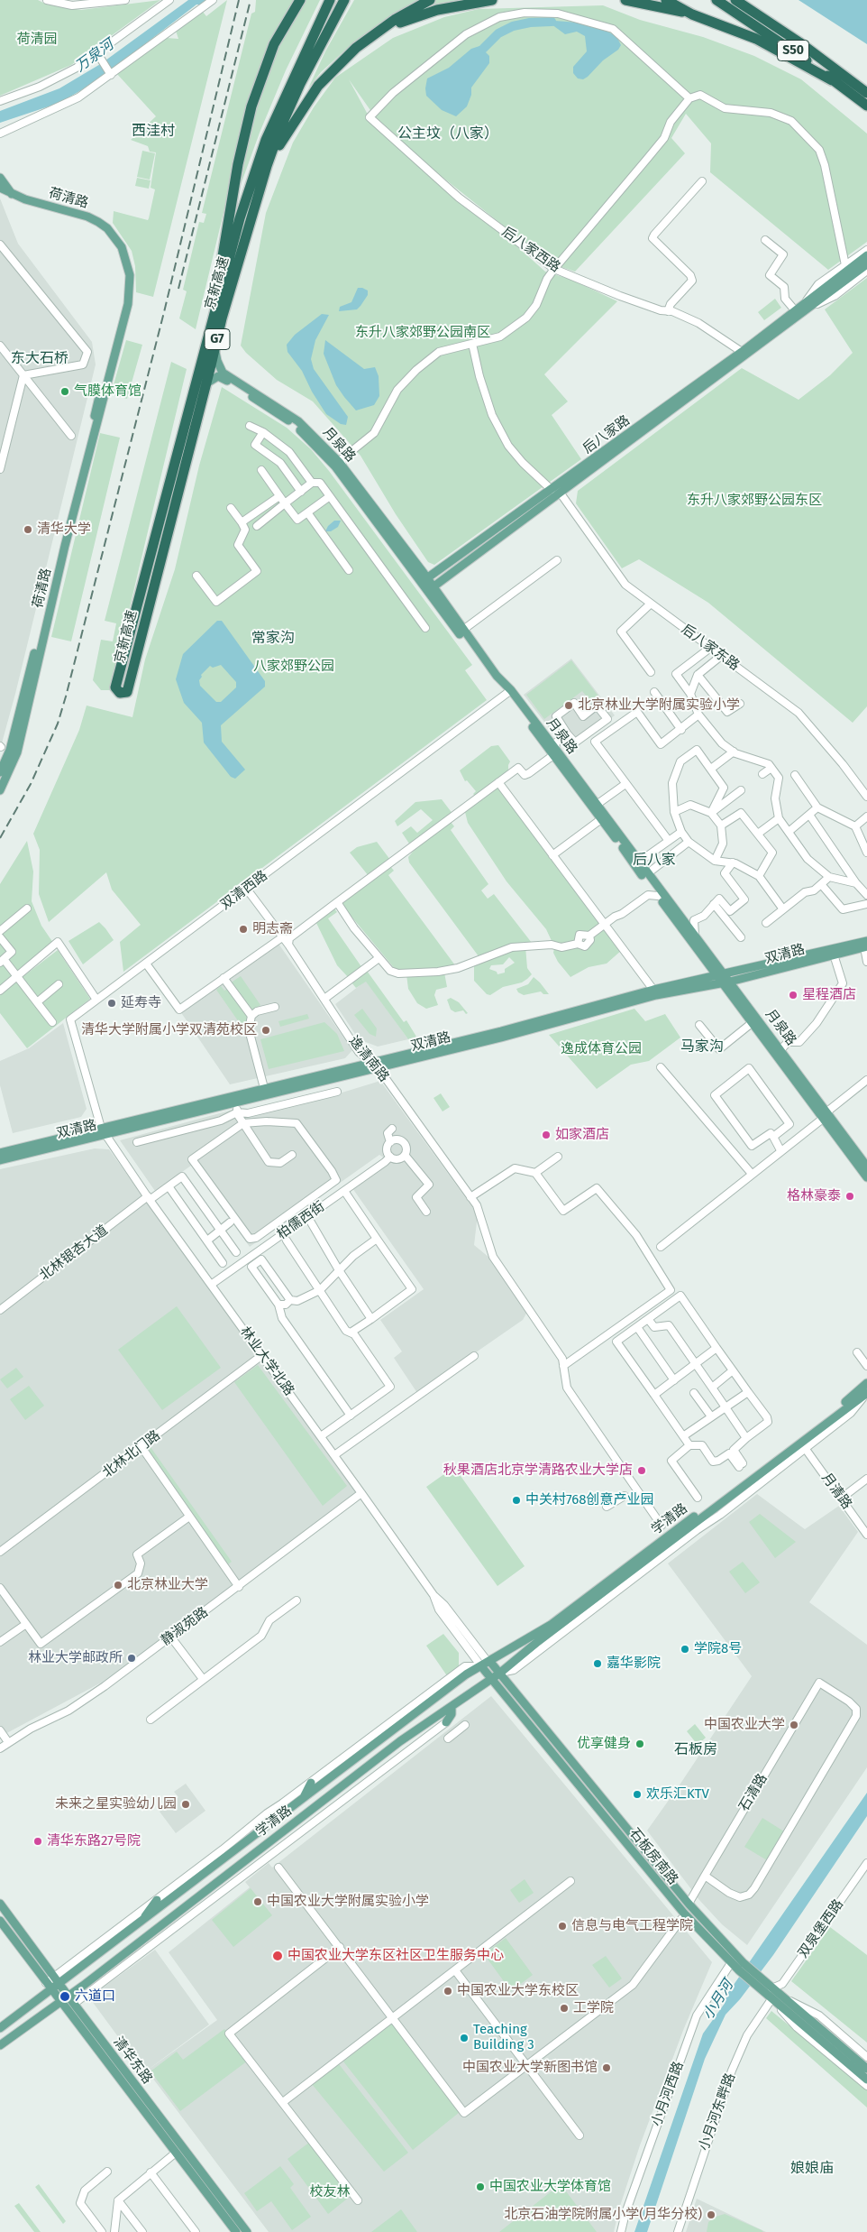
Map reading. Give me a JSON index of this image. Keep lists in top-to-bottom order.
{
  "streets": {
    "highway": ["S50", "京新高速", "G7"],
    "main road": [
      "荷清路",
      "后八家路",
      "月泉路",
      "双清路",
      "学清路",
      "石板房南路",
      "清华东路"
    ],
    "street": [
      "后八家西路",
      "后八家东路",
      "双清西路",
      "逸清南路",
      "柏儒西街",
      "北林银杏大道",
      "林业大学北路",
      "北林北门路",
      "月清路",
      "静淑苑路",
      "石清路",
      "双泉堡西路",
      "小月河西路",
      "小月河东畔路"
    ]
  },
  "crossings": [
    ["后八家西路", "后八家路"],
    ["京新高速", "月泉路"],
    ["后八家路", "月泉路"],
    ["后八家路", "后八家东路"],
    ["月泉路", "双清西路"],
    ["月泉路", "双清路"],
    ["双清西路", "双清路"],
    ["双清西路", "逸清南路"],
    ["双清西路", "林业大学北路"],
    ["双清路", "逸清南路"],
    ["双清路", "林业大学北路"],
    ["柏儒西街", "林业大学北路"],
    ["北林银杏大道", "林业大学北路"],
    ["林业大学北路", "北林北门路"],
    ["林业大学北路", "学清路"],
    ["林业大学北路", "静淑苑路"],
    ["林业大学北路", "石板房南路"],
    ["月清路", "学清路"],
    ["学清路", "石板房南路"],
    ["学清路", "清华东路"],
    ["石清路", "石板房南路"],
    ["石板房南路", "双泉堡西路"],
    ["石板房南路", "小月河西路"],
    ["石板房南路", "小月河东畔路"]
  ],
  "districts": [
    "西洼村",
    "公主坟（八家）",
    "东大石桥",
    "常家沟",
    "后八家",
    "马家沟",
    "石板房",
    "娘娘庙"
  ],
  "water": ["万泉河", "小月河"],
  "parks": [
    "荷清园",
    "东升八家郊野公园南区",
    "东升八家郊野公园东区",
    "八家郊野公园",
    "逸成体育公园",
    "校友林"
  ],
  "places": [
    "气膜体育馆",
    "清华大学",
    "北京林业大学附属实验小学",
    "明志斋",
    "星程酒店",
    "延寿寺",
    "清华大学附属小学双清苑校区",
    "如家酒店",
    "格林豪泰",
    "秋果酒店北京学清路农业大学店",
    "中关村768创意产业园",
    "北京林业大学",
    "学院8号",
    "林业大学邮政所",
    "嘉华影院",
    "中国农业大学",
    "优享健身",
    "欢乐汇KTV",
    "未来之星实验幼儿园",
    "清华东路27号院",
    "中国农业大学附属实验小学",
    "信息与电气工程学院",
    "中国农业大学东区社区卫生服务中心",
    "中国农业大学东校区",
    "六道口",
    "工学院",
    "Teaching Building 3",
    "中国农业大学新图书馆",
    "中国农业大学体育馆",
    "北京石油学院附属小学(月华分校)"
  ]
}
